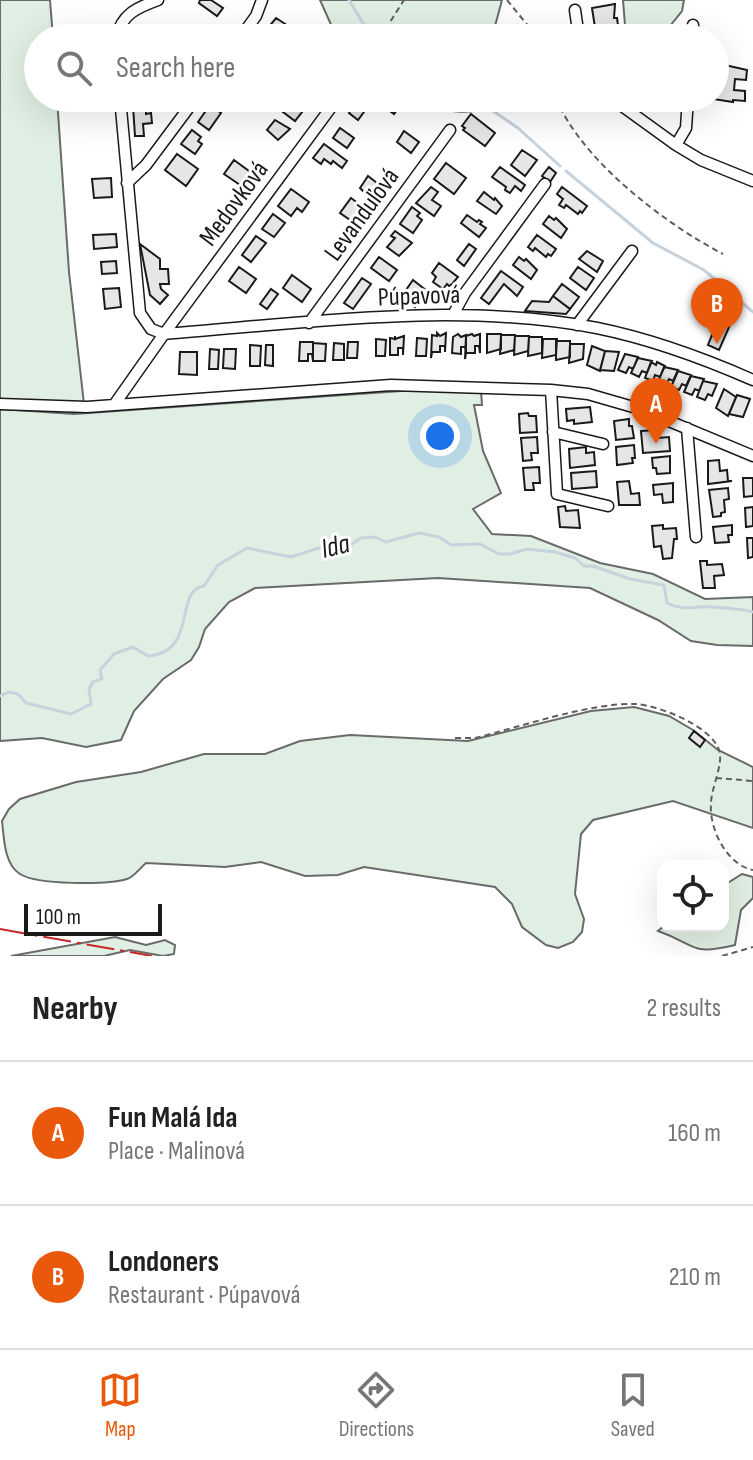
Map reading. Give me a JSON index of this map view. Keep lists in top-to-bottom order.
{
  "streets": {
    "street": ["Medovková", "Levanduľová", "Púpavová"]
  },
  "crossings": [
    ["Medovková", "Púpavová"],
    ["Levanduľová", "Púpavová"]
  ],
  "water": ["Ida"],
  "scale_bar": "100 m",
  "page": {
    "search": "Search here",
    "pins": ["B", "A"],
    "scale": "100 m",
    "heading": ["Nearby", "2 results"],
    "list": [
      {
        "mark": "A",
        "name": "Fun Malá Ida",
        "note": "Place · Malinová",
        "value": "160 m"
      },
      {
        "mark": "B",
        "name": "Londoners",
        "note": "Restaurant · Púpavová",
        "value": "210 m"
      }
    ],
    "nav": ["Map", "Directions", "Saved"]
  }
}
